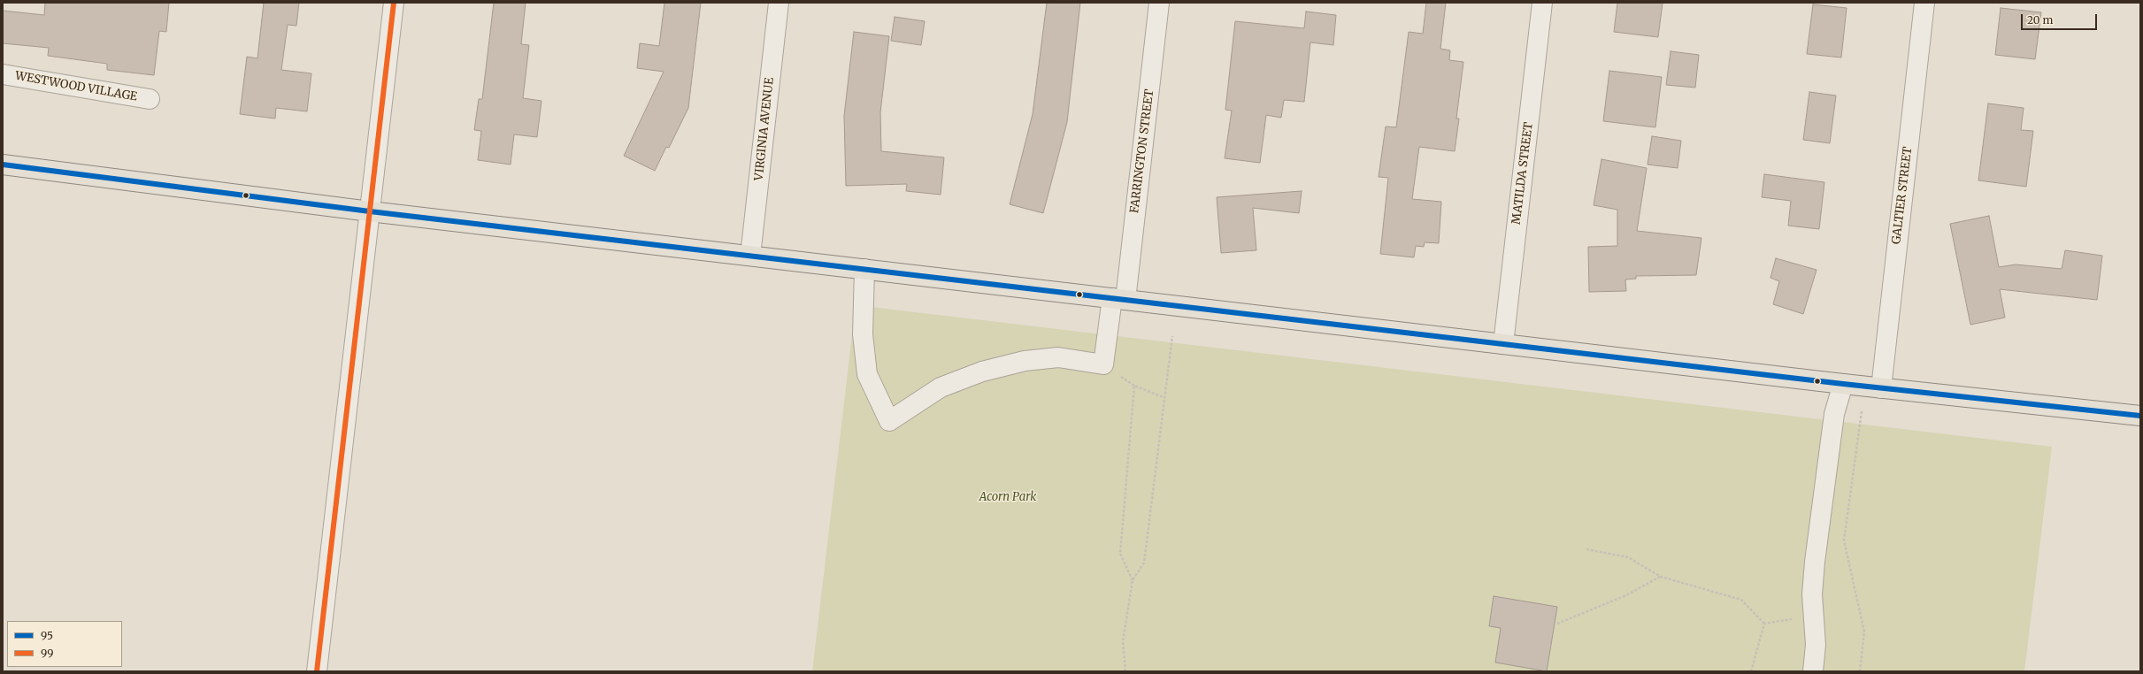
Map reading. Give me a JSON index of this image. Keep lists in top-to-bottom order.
{
  "streets": {
    "street": [
      "WESTWOOD VILLAGE",
      "VIRGINIA AVENUE",
      "FARRINGTON STREET",
      "MATILDA STREET",
      "GALTIER STREET"
    ]
  },
  "parks": ["Acorn Park"],
  "lines": ["transit line 99", "transit line 95"],
  "legend": ["95", "99"],
  "scale_bar": "20 m"
}
